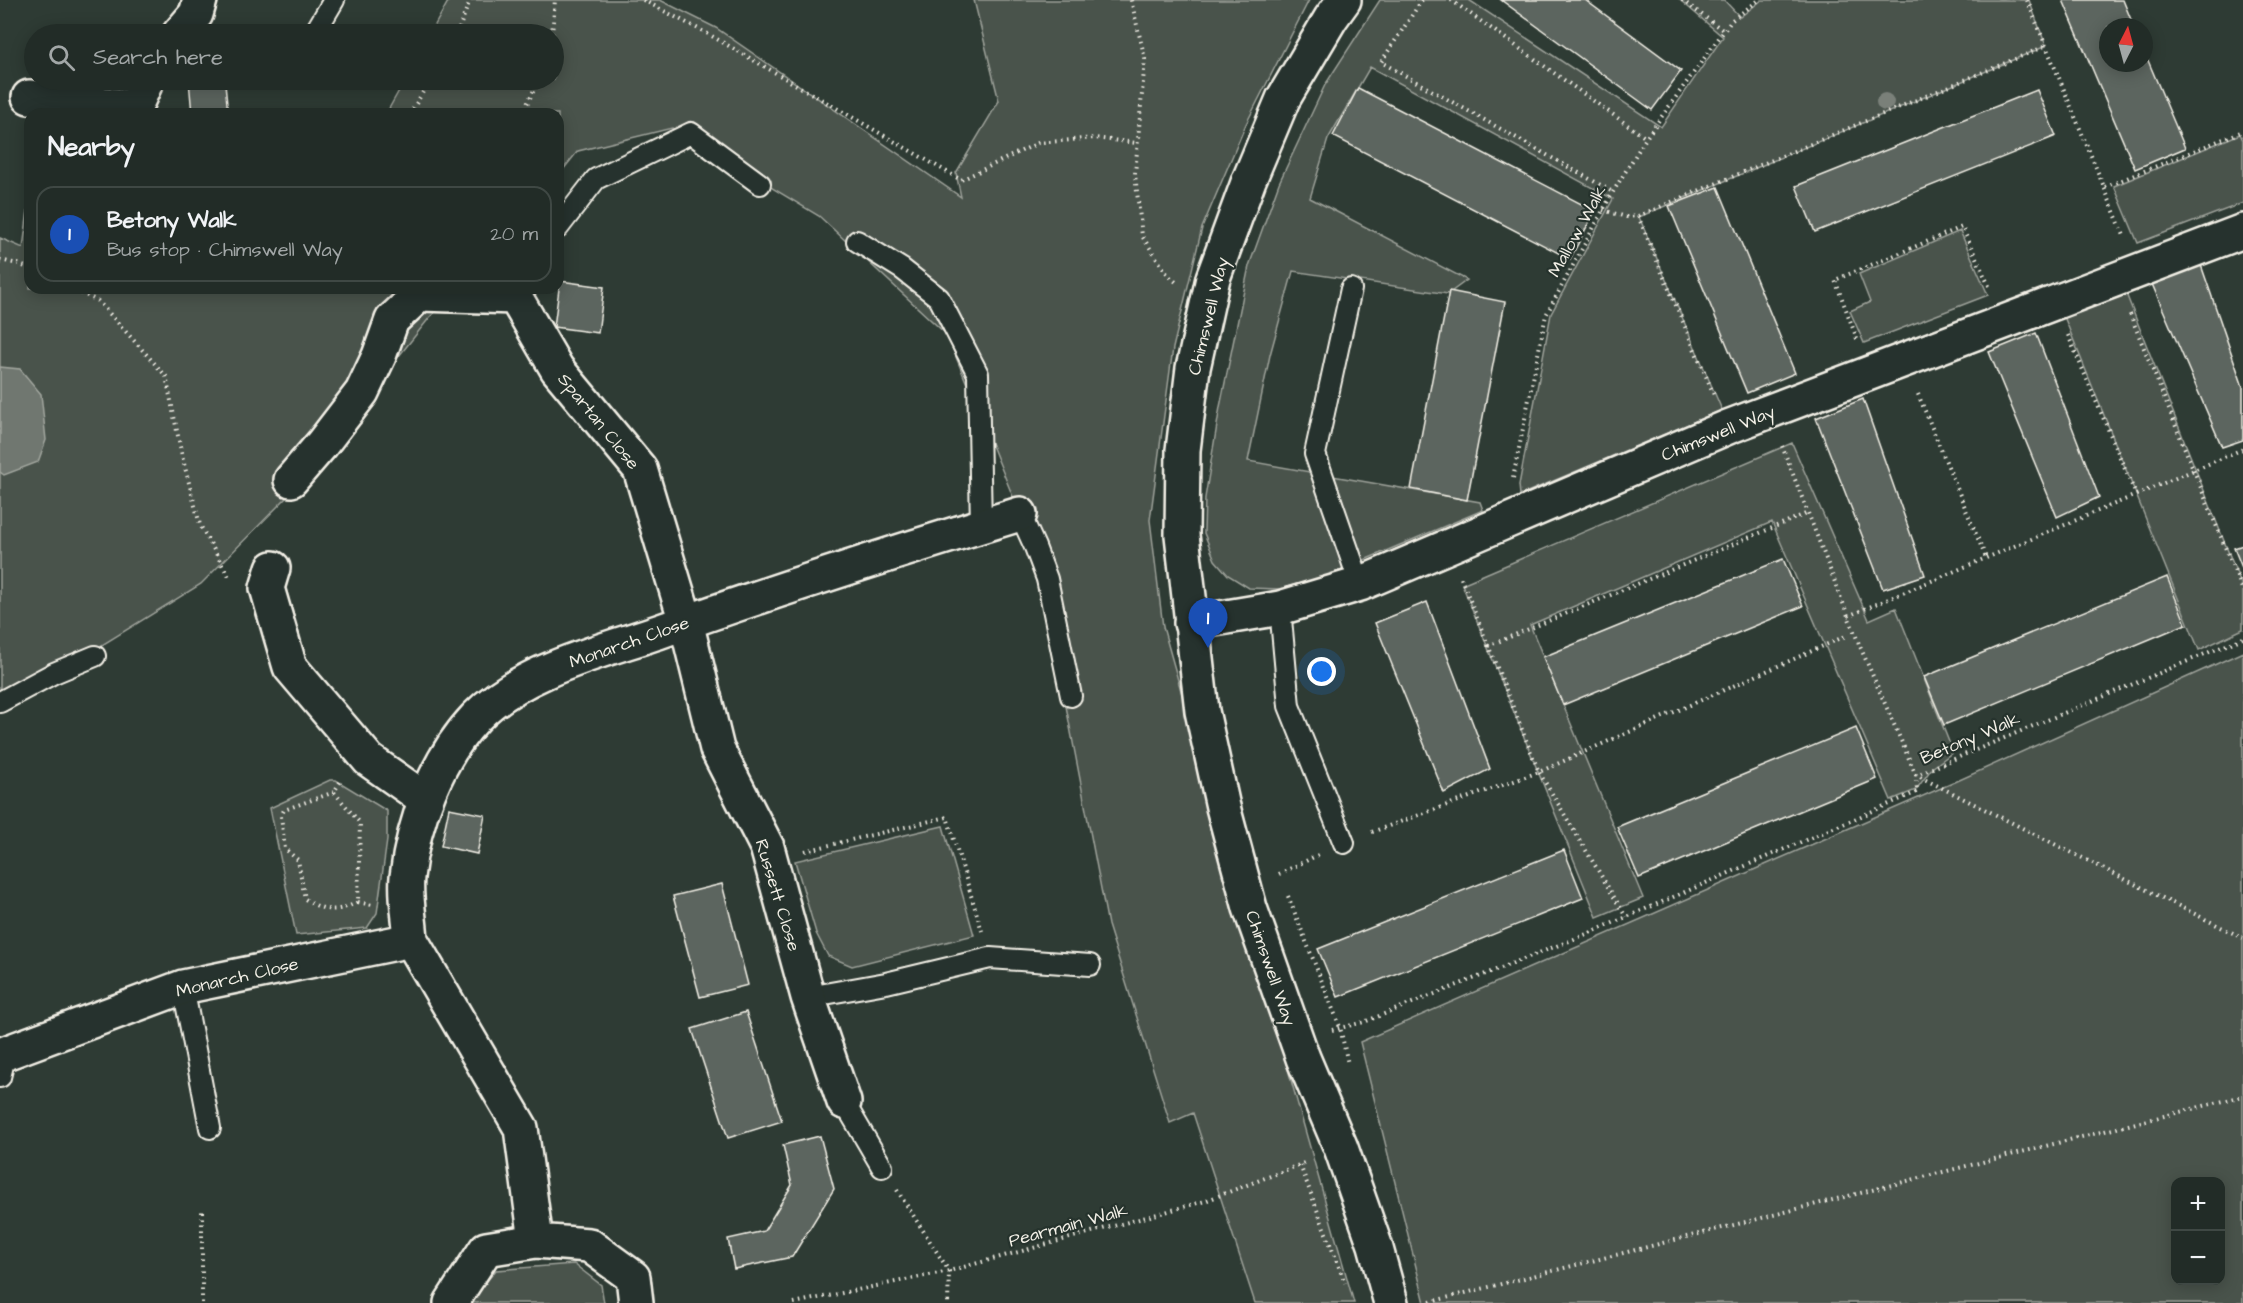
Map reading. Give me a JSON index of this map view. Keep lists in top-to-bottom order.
{
  "streets": {
    "street": [
      "Chimswell Way",
      "Spartan Close",
      "Monarch Close",
      "Russett Close"
    ],
    "path": ["Mallow Walk", "Betony Walk", "Pearmain Walk"]
  },
  "crossings": [
    ["Mallow Walk", "Chimswell Way"],
    ["Chimswell Way", "Betony Walk"],
    ["Chimswell Way", "Pearmain Walk"],
    ["Spartan Close", "Monarch Close"],
    ["Spartan Close", "Russett Close"],
    ["Monarch Close", "Russett Close"]
  ],
  "north": "top",
  "page": {
    "search": "Search here",
    "heading": "Nearby",
    "list": [
      {
        "mark": "1",
        "name": "Betony Walk",
        "note": "Bus stop · Chimswell Way",
        "value": "20 m"
      }
    ],
    "pins": "1",
    "map_buttons": ["+", "−"]
  }
}
